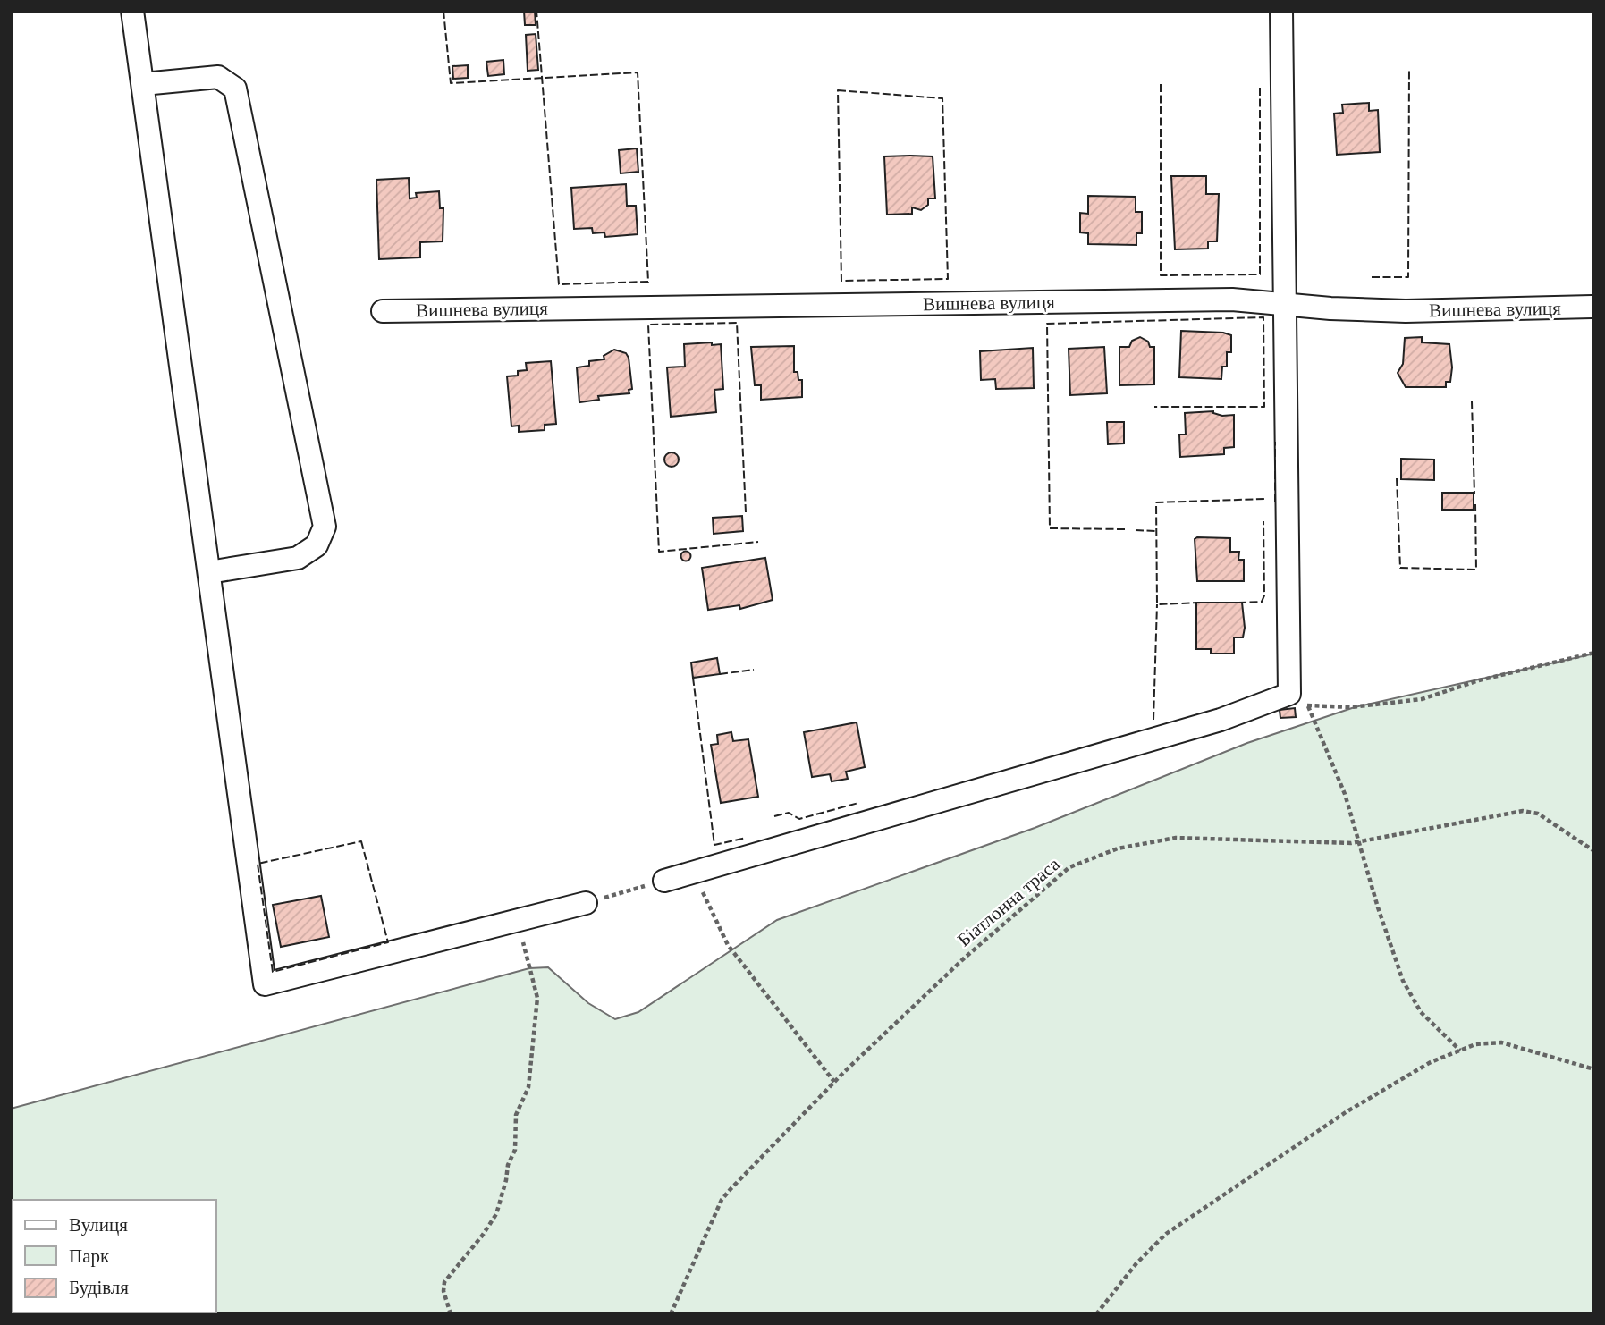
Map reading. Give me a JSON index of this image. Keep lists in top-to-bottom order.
{
  "streets": {
    "street": ["Вишнева вулиця"],
    "path": ["Біатлонна траса"]
  },
  "legend": ["Вулиця", "Парк", "Будівля"]
}
